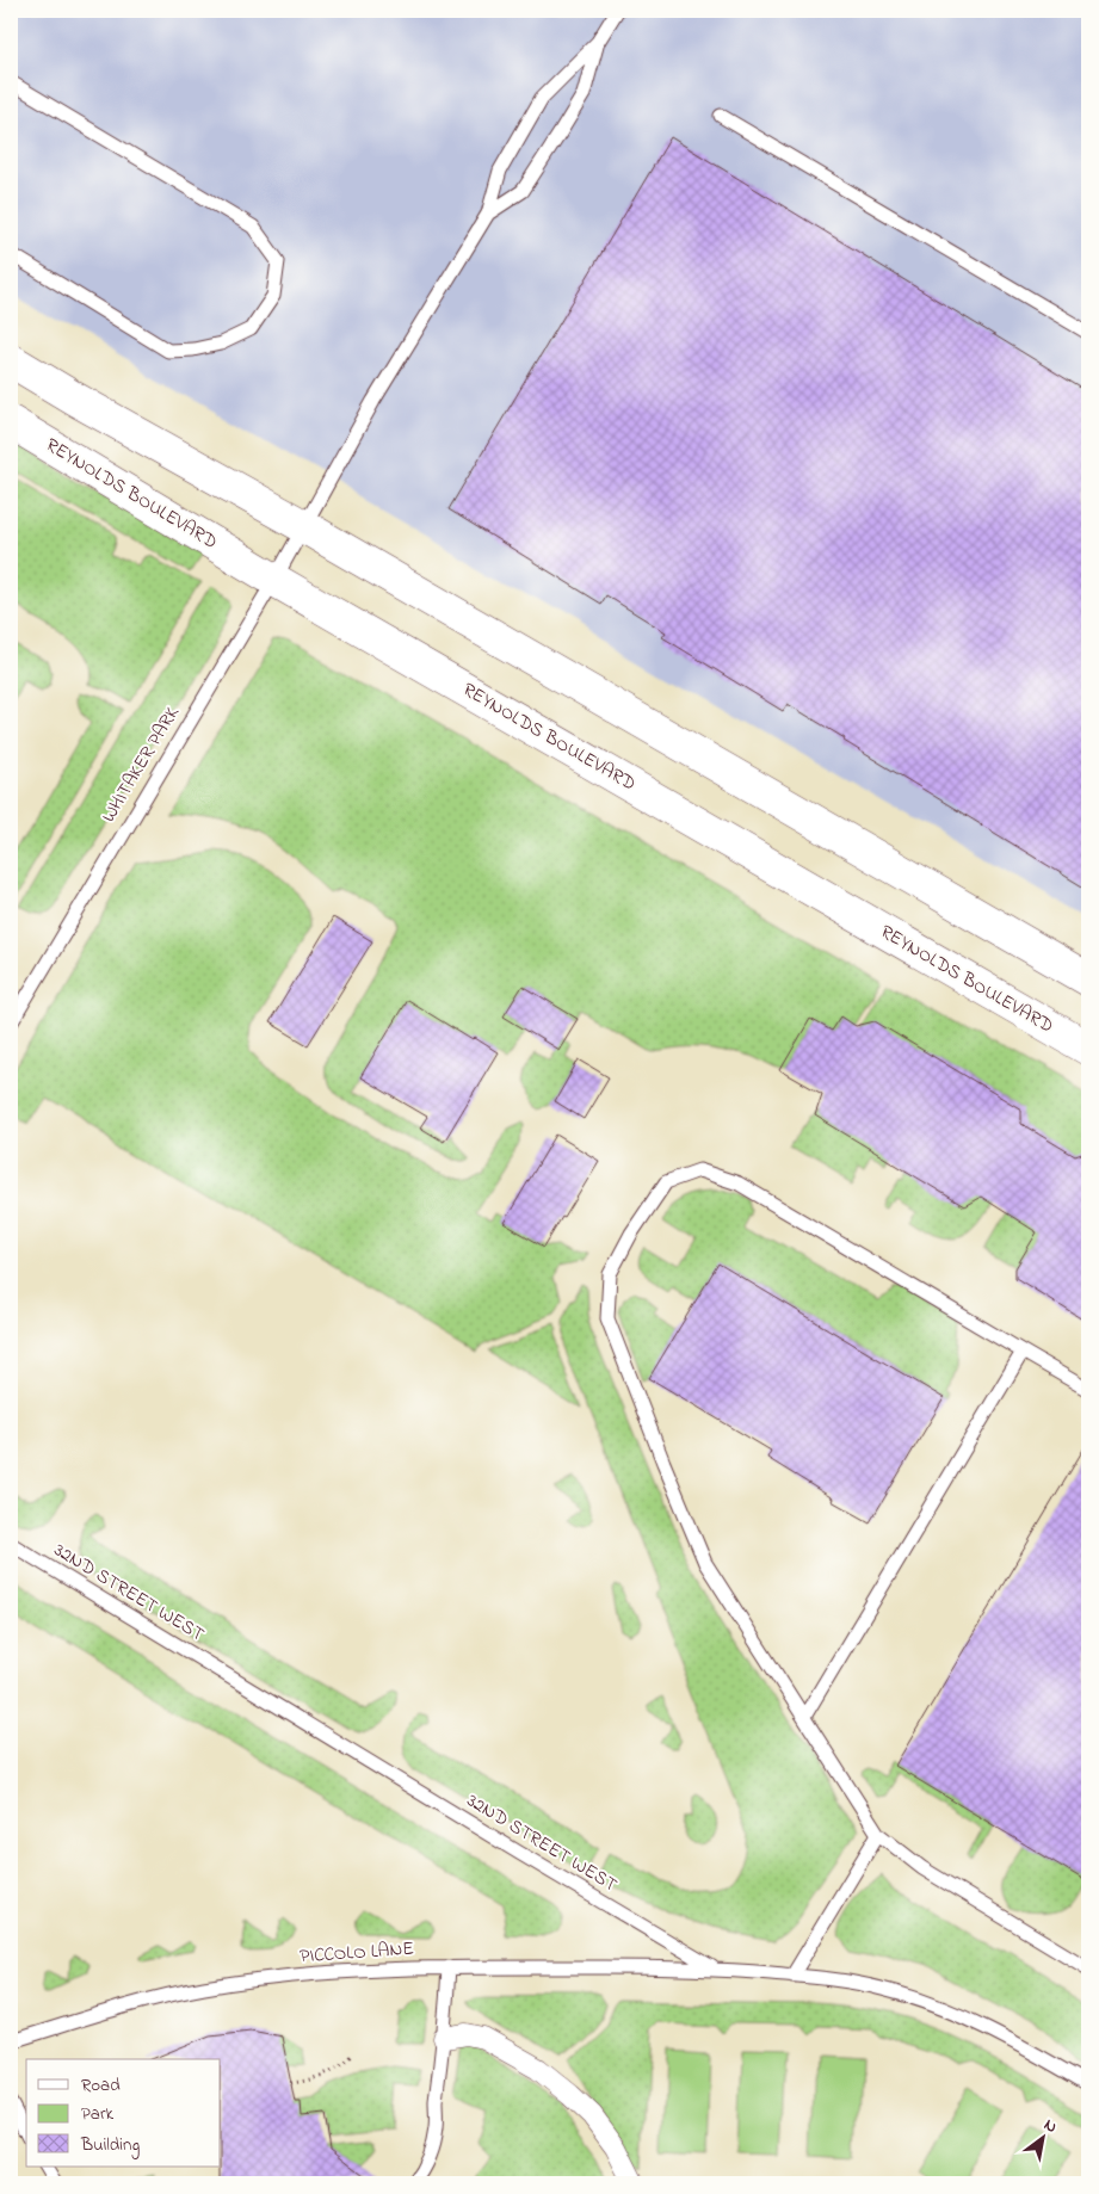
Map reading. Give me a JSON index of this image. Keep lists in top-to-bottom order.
{
  "streets": {
    "main road": ["REYNOLDS BOULEVARD"],
    "lane": ["WHITAKER PARK", "32ND STREET WEST", "PICCOLO LANE"]
  },
  "crossings": [
    ["REYNOLDS BOULEVARD", "WHITAKER PARK"],
    ["32ND STREET WEST", "PICCOLO LANE"]
  ],
  "legend": ["Road", "Park", "Building"],
  "north": "top right"
}
